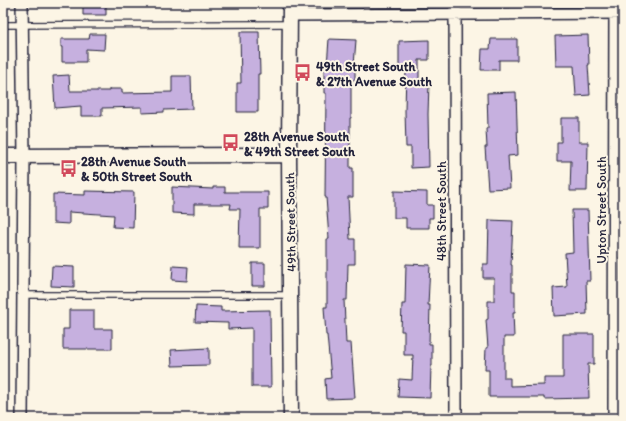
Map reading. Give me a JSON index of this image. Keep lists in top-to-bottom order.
{
  "streets": {
    "street": ["Upton Street South", "48th Street South", "49th Street South"]
  },
  "places": {
    "bus stop": ["49th Street South & 27th Avenue South", "28th Avenue South & 49th Street South", "28th Avenue South & 50th Street South"]
  }
}
